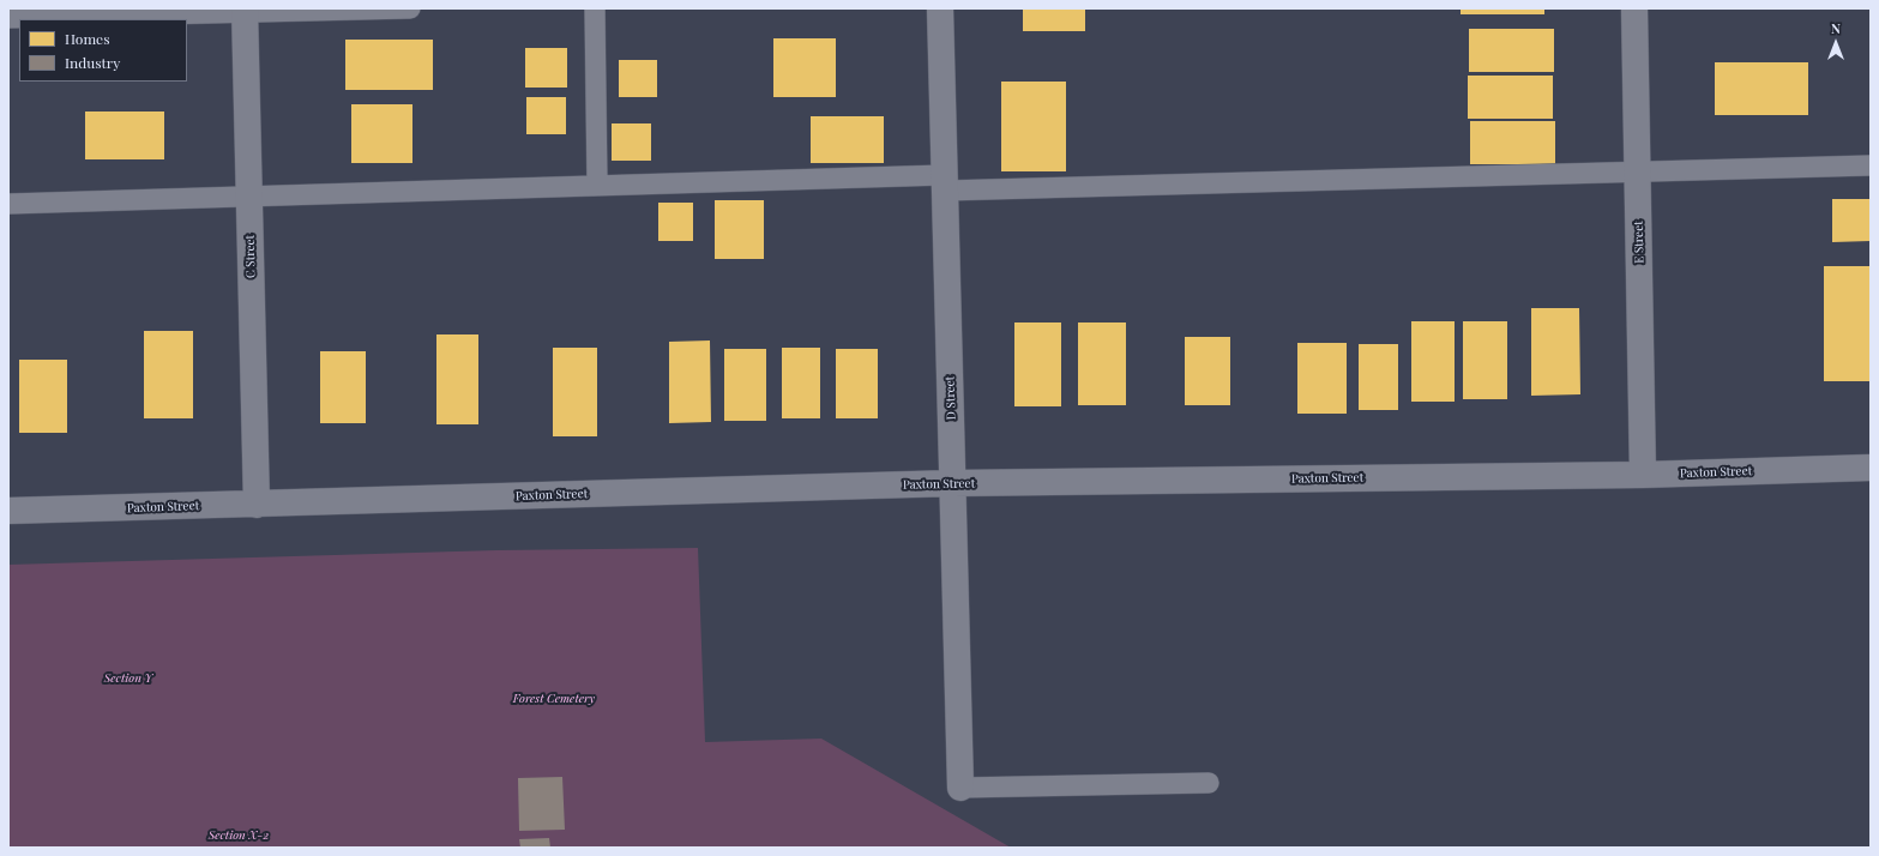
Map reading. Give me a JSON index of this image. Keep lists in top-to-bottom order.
{
  "streets": {
    "street": [
      "E Street",
      "C Street",
      "D Street",
      "Paxton Street"
    ]
  },
  "crossings": [
    ["E Street", "Paxton Street"],
    ["C Street", "Paxton Street"],
    ["D Street", "Paxton Street"]
  ],
  "parks": ["Section Y", "Forest Cemetery", "Section X-2"],
  "legend": ["Homes", "Industry"],
  "north": "top"
}
